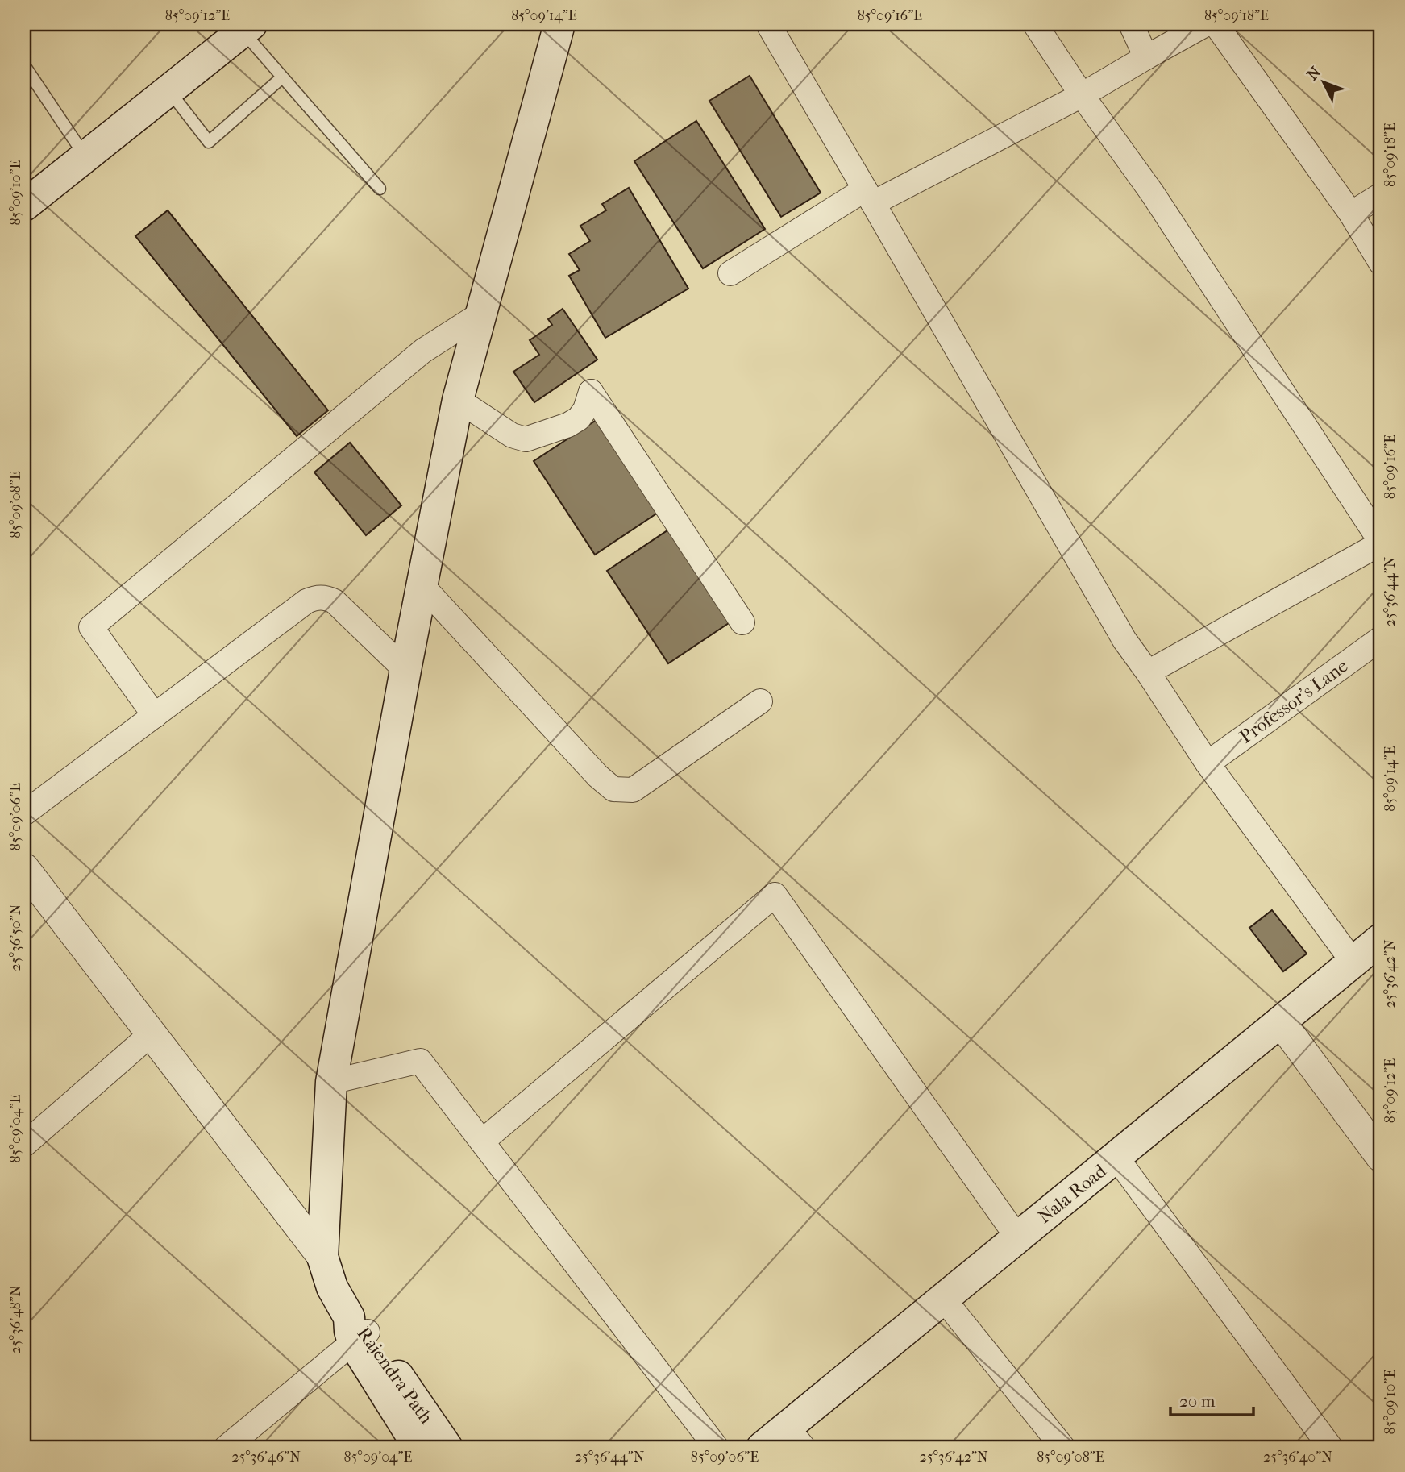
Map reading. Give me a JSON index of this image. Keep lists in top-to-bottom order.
{
  "streets": {
    "main road": ["Nala Road", "Rajendra Path"],
    "street": ["Professor's Lane"]
  },
  "scale_bar": "20 m",
  "north": "top left",
  "coordinates": [
    "85°09'12\"E",
    "85°09'14\"E",
    "85°09'16\"E",
    "85°09'18\"E",
    "85°09'10\"E",
    "85°09'08\"E",
    "25°36'44\"N",
    "85°09'06\"E",
    "25°36'50\"N",
    "25°36'42\"N",
    "85°09'04\"E",
    "25°36'48\"N",
    "25°36'46\"N",
    "25°36'40\"N"
  ]
}
